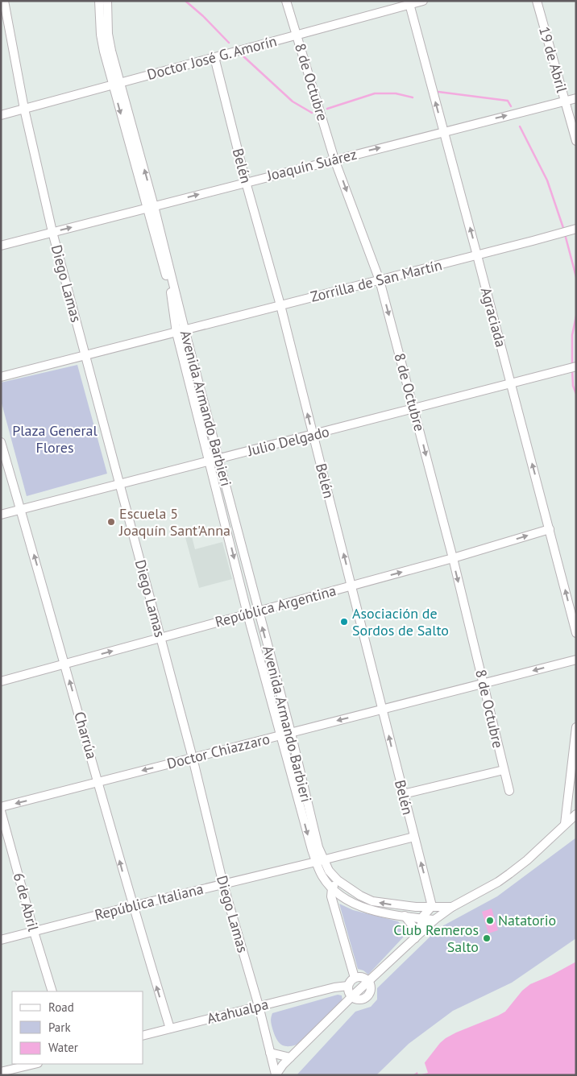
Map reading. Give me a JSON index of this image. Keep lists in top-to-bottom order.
{
  "streets": {
    "street": [
      "Doctor José G. Amorín",
      "19 de Abril",
      "8 de Octubre",
      "Joaquín Suárez",
      "Belén",
      "Zorrilla de San Martín",
      "Diego Lamas",
      "Agraciada",
      "Avenida Armando Barbieri",
      "Julio Delgado",
      "República Argentina",
      "Charrúa",
      "Doctor Chiazzaro",
      "6 de Abril",
      "República Italiana",
      "Atahualpa"
    ]
  },
  "crossings": [
    ["Doctor José G. Amorín", "8 de Octubre"],
    ["Doctor José G. Amorín", "Belén"],
    ["Doctor José G. Amorín", "Diego Lamas"],
    ["Doctor José G. Amorín", "Agraciada"],
    ["Doctor José G. Amorín", "Avenida Armando Barbieri"],
    ["19 de Abril", "Joaquín Suárez"],
    ["8 de Octubre", "Joaquín Suárez"],
    ["8 de Octubre", "Zorrilla de San Martín"],
    ["8 de Octubre", "Julio Delgado"],
    ["8 de Octubre", "República Argentina"],
    ["8 de Octubre", "Doctor Chiazzaro"],
    ["Joaquín Suárez", "Belén"],
    ["Joaquín Suárez", "Diego Lamas"],
    ["Joaquín Suárez", "Agraciada"],
    ["Joaquín Suárez", "Avenida Armando Barbieri"],
    ["Belén", "Zorrilla de San Martín"],
    ["Belén", "Avenida Armando Barbieri"],
    ["Belén", "Julio Delgado"],
    ["Belén", "República Argentina"],
    ["Belén", "Doctor Chiazzaro"],
    ["Belén", "República Italiana"],
    ["Zorrilla de San Martín", "Diego Lamas"],
    ["Zorrilla de San Martín", "Agraciada"],
    ["Zorrilla de San Martín", "Avenida Armando Barbieri"],
    ["Diego Lamas", "Julio Delgado"],
    ["Diego Lamas", "República Argentina"],
    ["Diego Lamas", "Doctor Chiazzaro"],
    ["Diego Lamas", "República Italiana"],
    ["Diego Lamas", "Atahualpa"],
    ["Agraciada", "Julio Delgado"],
    ["Agraciada", "República Argentina"],
    ["Avenida Armando Barbieri", "Julio Delgado"],
    ["Avenida Armando Barbieri", "República Argentina"],
    ["Avenida Armando Barbieri", "Doctor Chiazzaro"],
    ["Avenida Armando Barbieri", "República Italiana"],
    ["Julio Delgado", "Charrúa"],
    ["República Argentina", "Charrúa"],
    ["Charrúa", "Doctor Chiazzaro"],
    ["Charrúa", "República Italiana"],
    ["Charrúa", "Atahualpa"],
    ["6 de Abril", "República Italiana"]
  ],
  "one_way": [
    "8 de Octubre",
    "Joaquín Suárez",
    "Belén",
    "Agraciada",
    "República Argentina",
    "Charrúa",
    "Doctor Chiazzaro"
  ],
  "parks": ["Plaza General Flores"],
  "places": [
    "Escuela 5 Joaquín Sant'Anna",
    "Asociación de Sordos de Salto",
    "Natatorio",
    "Club Remeros Salto"
  ],
  "legend": ["Road", "Park", "Water"]
}
